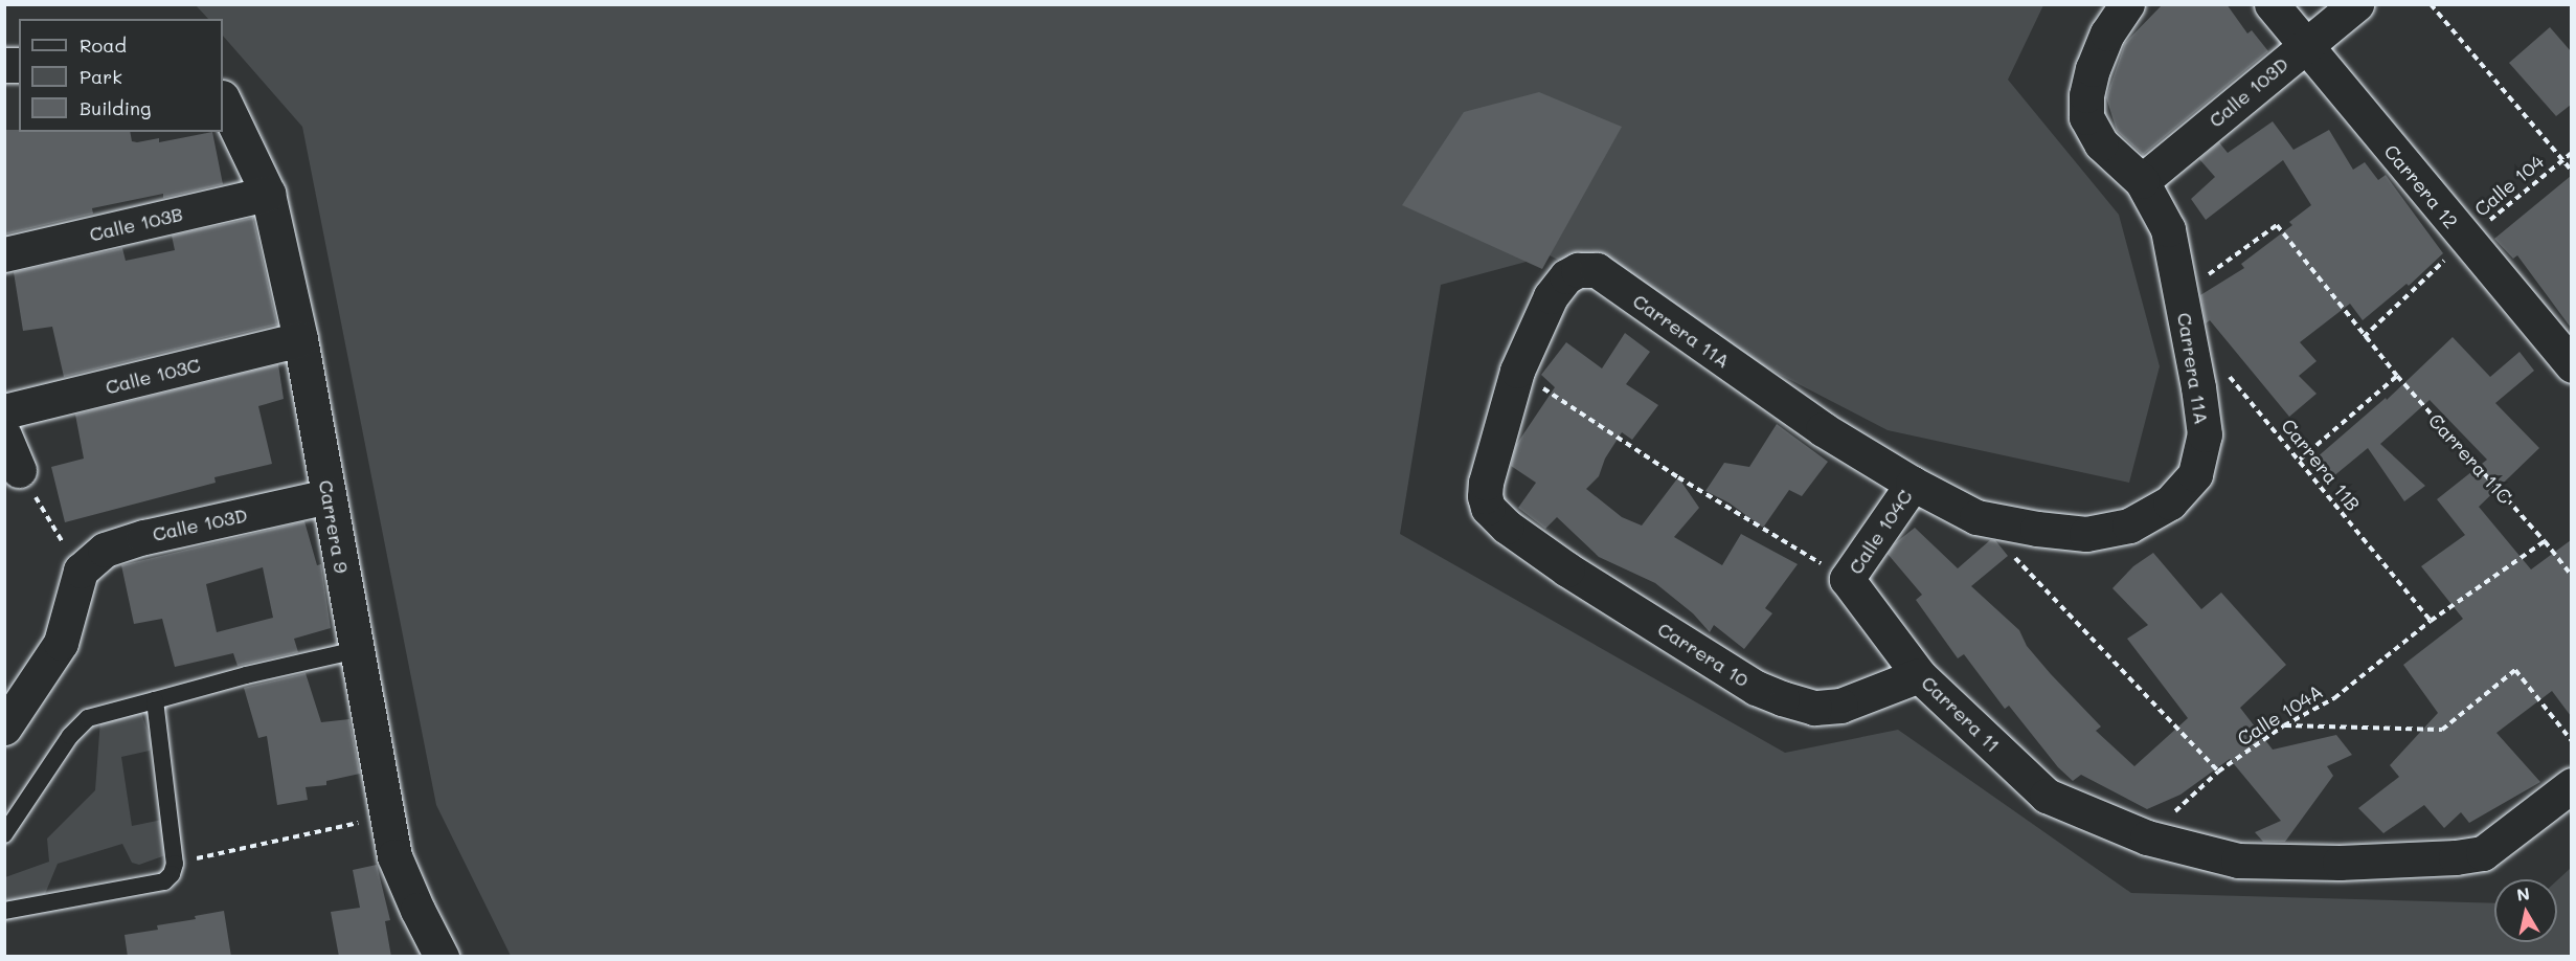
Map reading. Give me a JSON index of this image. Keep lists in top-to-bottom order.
{
  "streets": {
    "street": [
      "Calle 103D",
      "Carrera 12",
      "Calle 103B",
      "Carrera 11A",
      "Calle 103C",
      "Carrera 9",
      "Calle 104C",
      "Carrera 10",
      "Carrera 11"
    ],
    "path": [
      "Calle 104",
      "Carrera 11C",
      "Carrera 11B",
      "Calle 104A"
    ]
  },
  "crossings": [
    ["Calle 103D", "Carrera 12"],
    ["Calle 103D", "Carrera 11A"],
    ["Calle 103D", "Carrera 9"],
    ["Calle 104", "Carrera 12"],
    ["Calle 104", "Carrera 11C"],
    ["Calle 103B", "Carrera 9"],
    ["Carrera 11A", "Carrera 11C"],
    ["Carrera 11A", "Calle 104C"],
    ["Carrera 11A", "Carrera 10"],
    ["Calle 103C", "Carrera 9"],
    ["Carrera 11C", "Calle 104A"],
    ["Carrera 11B", "Calle 104A"],
    ["Calle 104C", "Carrera 11"],
    ["Carrera 10", "Carrera 11"],
    ["Carrera 11", "Calle 104A"]
  ],
  "legend": ["Road", "Park", "Building"],
  "north": "top"
}
